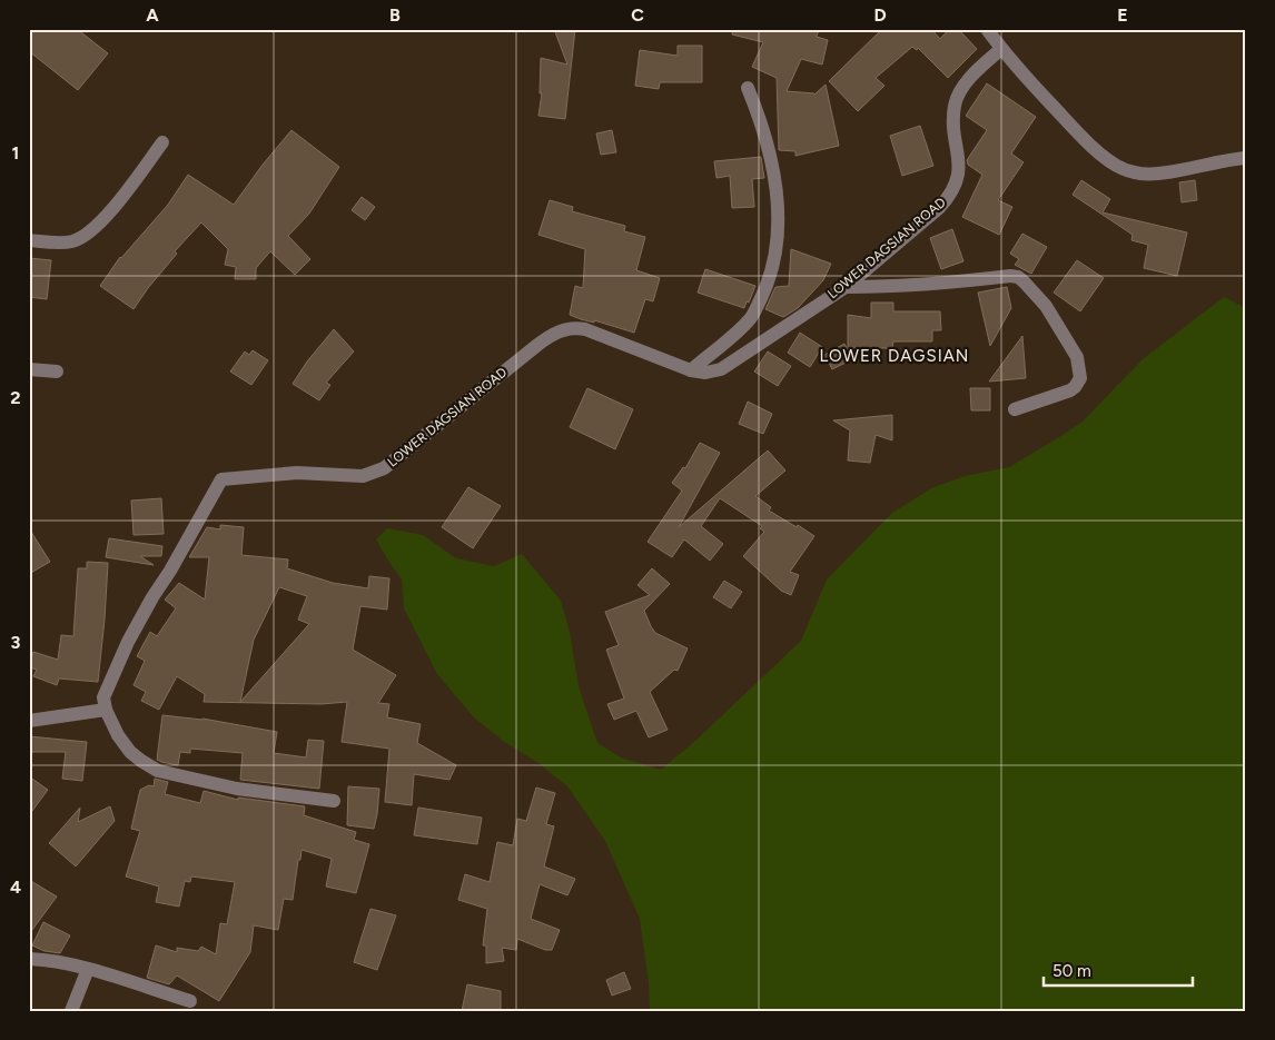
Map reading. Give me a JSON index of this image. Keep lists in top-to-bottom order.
{
  "streets": {
    "street": ["LOWER DAGSIAN ROAD"]
  },
  "districts": ["LOWER DAGSIAN"],
  "scale_bar": "50 m",
  "grid": {
    "columns": [
      "A",
      "B",
      "C",
      "D",
      "E"
    ],
    "rows": [
      "1",
      "2",
      "3",
      "4"
    ]
  }
}
